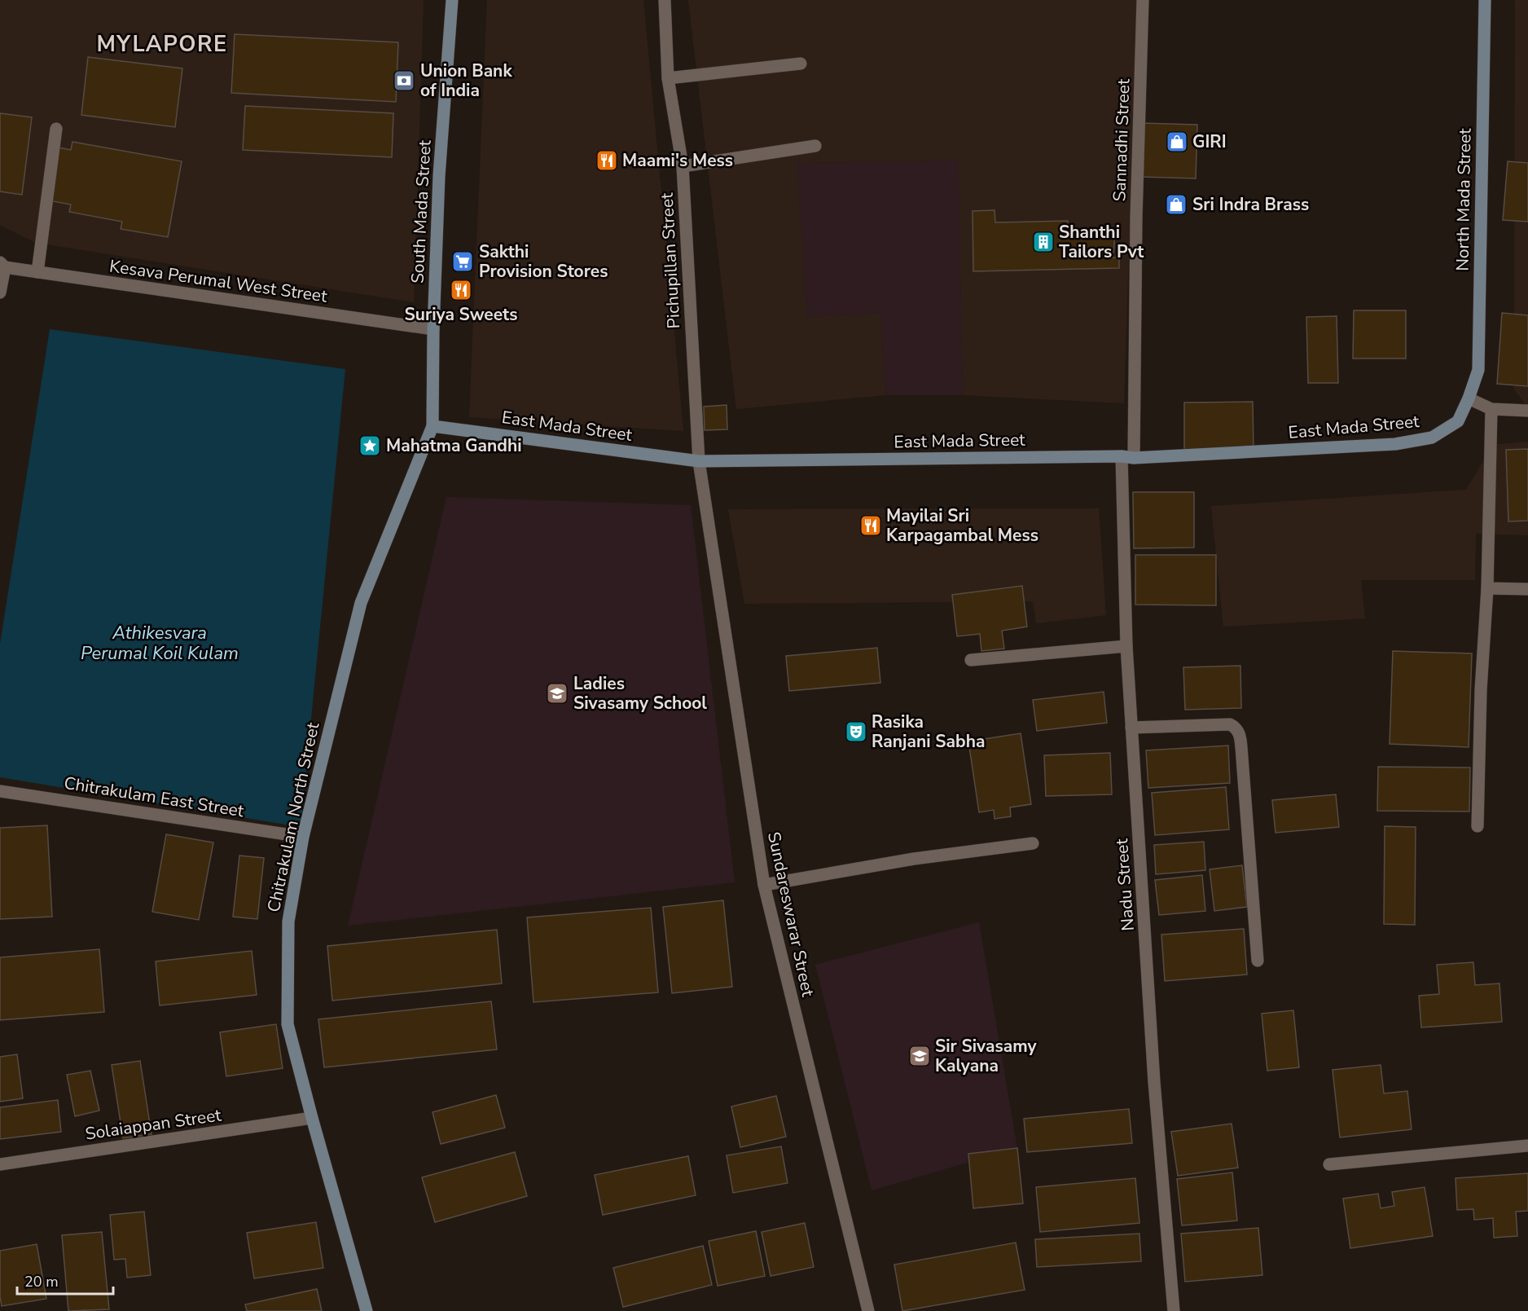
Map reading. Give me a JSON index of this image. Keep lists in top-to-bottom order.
{
  "streets": {
    "street": [
      "Sannadhi Street",
      "North Mada Street",
      "South Mada Street",
      "Pichupillan Street",
      "Kesava Perumal West Street",
      "East Mada Street",
      "Chitrakulam East Street",
      "Chitrakulam North Street",
      "Nadu Street",
      "Sundareswarar Street",
      "Solaiappan Street"
    ]
  },
  "crossings": [
    ["Sannadhi Street", "East Mada Street"],
    ["Sannadhi Street", "Nadu Street"],
    ["North Mada Street", "East Mada Street"],
    ["South Mada Street", "Kesava Perumal West Street"],
    ["South Mada Street", "East Mada Street"],
    ["South Mada Street", "Chitrakulam North Street"],
    ["Pichupillan Street", "East Mada Street"],
    ["Pichupillan Street", "Sundareswarar Street"],
    ["East Mada Street", "Chitrakulam North Street"],
    ["East Mada Street", "Nadu Street"],
    ["East Mada Street", "Sundareswarar Street"],
    ["Chitrakulam East Street", "Chitrakulam North Street"],
    ["Chitrakulam North Street", "Solaiappan Street"]
  ],
  "districts": ["MYLAPORE"],
  "water": ["Athikesvara Perumal Koil Kulam"],
  "places": {
    "bank": ["Union Bank of India"],
    "shop": ["GIRI", "Sri Indra Brass"],
    "restaurant": ["Maami's Mess", "Suriya Sweets", "Mayilai Sri Karpagambal Mess"],
    "building": ["Shanthi Tailors Pvt"],
    "supermarket": ["Sakthi Provision Stores"],
    "place": ["Mahatma Gandhi"],
    "school or university": ["Ladies Sivasamy School", "Sir Sivasamy Kalyana"],
    "theatre": ["Rasika Ranjani Sabha"]
  },
  "scale_bar": "20 m"
}
